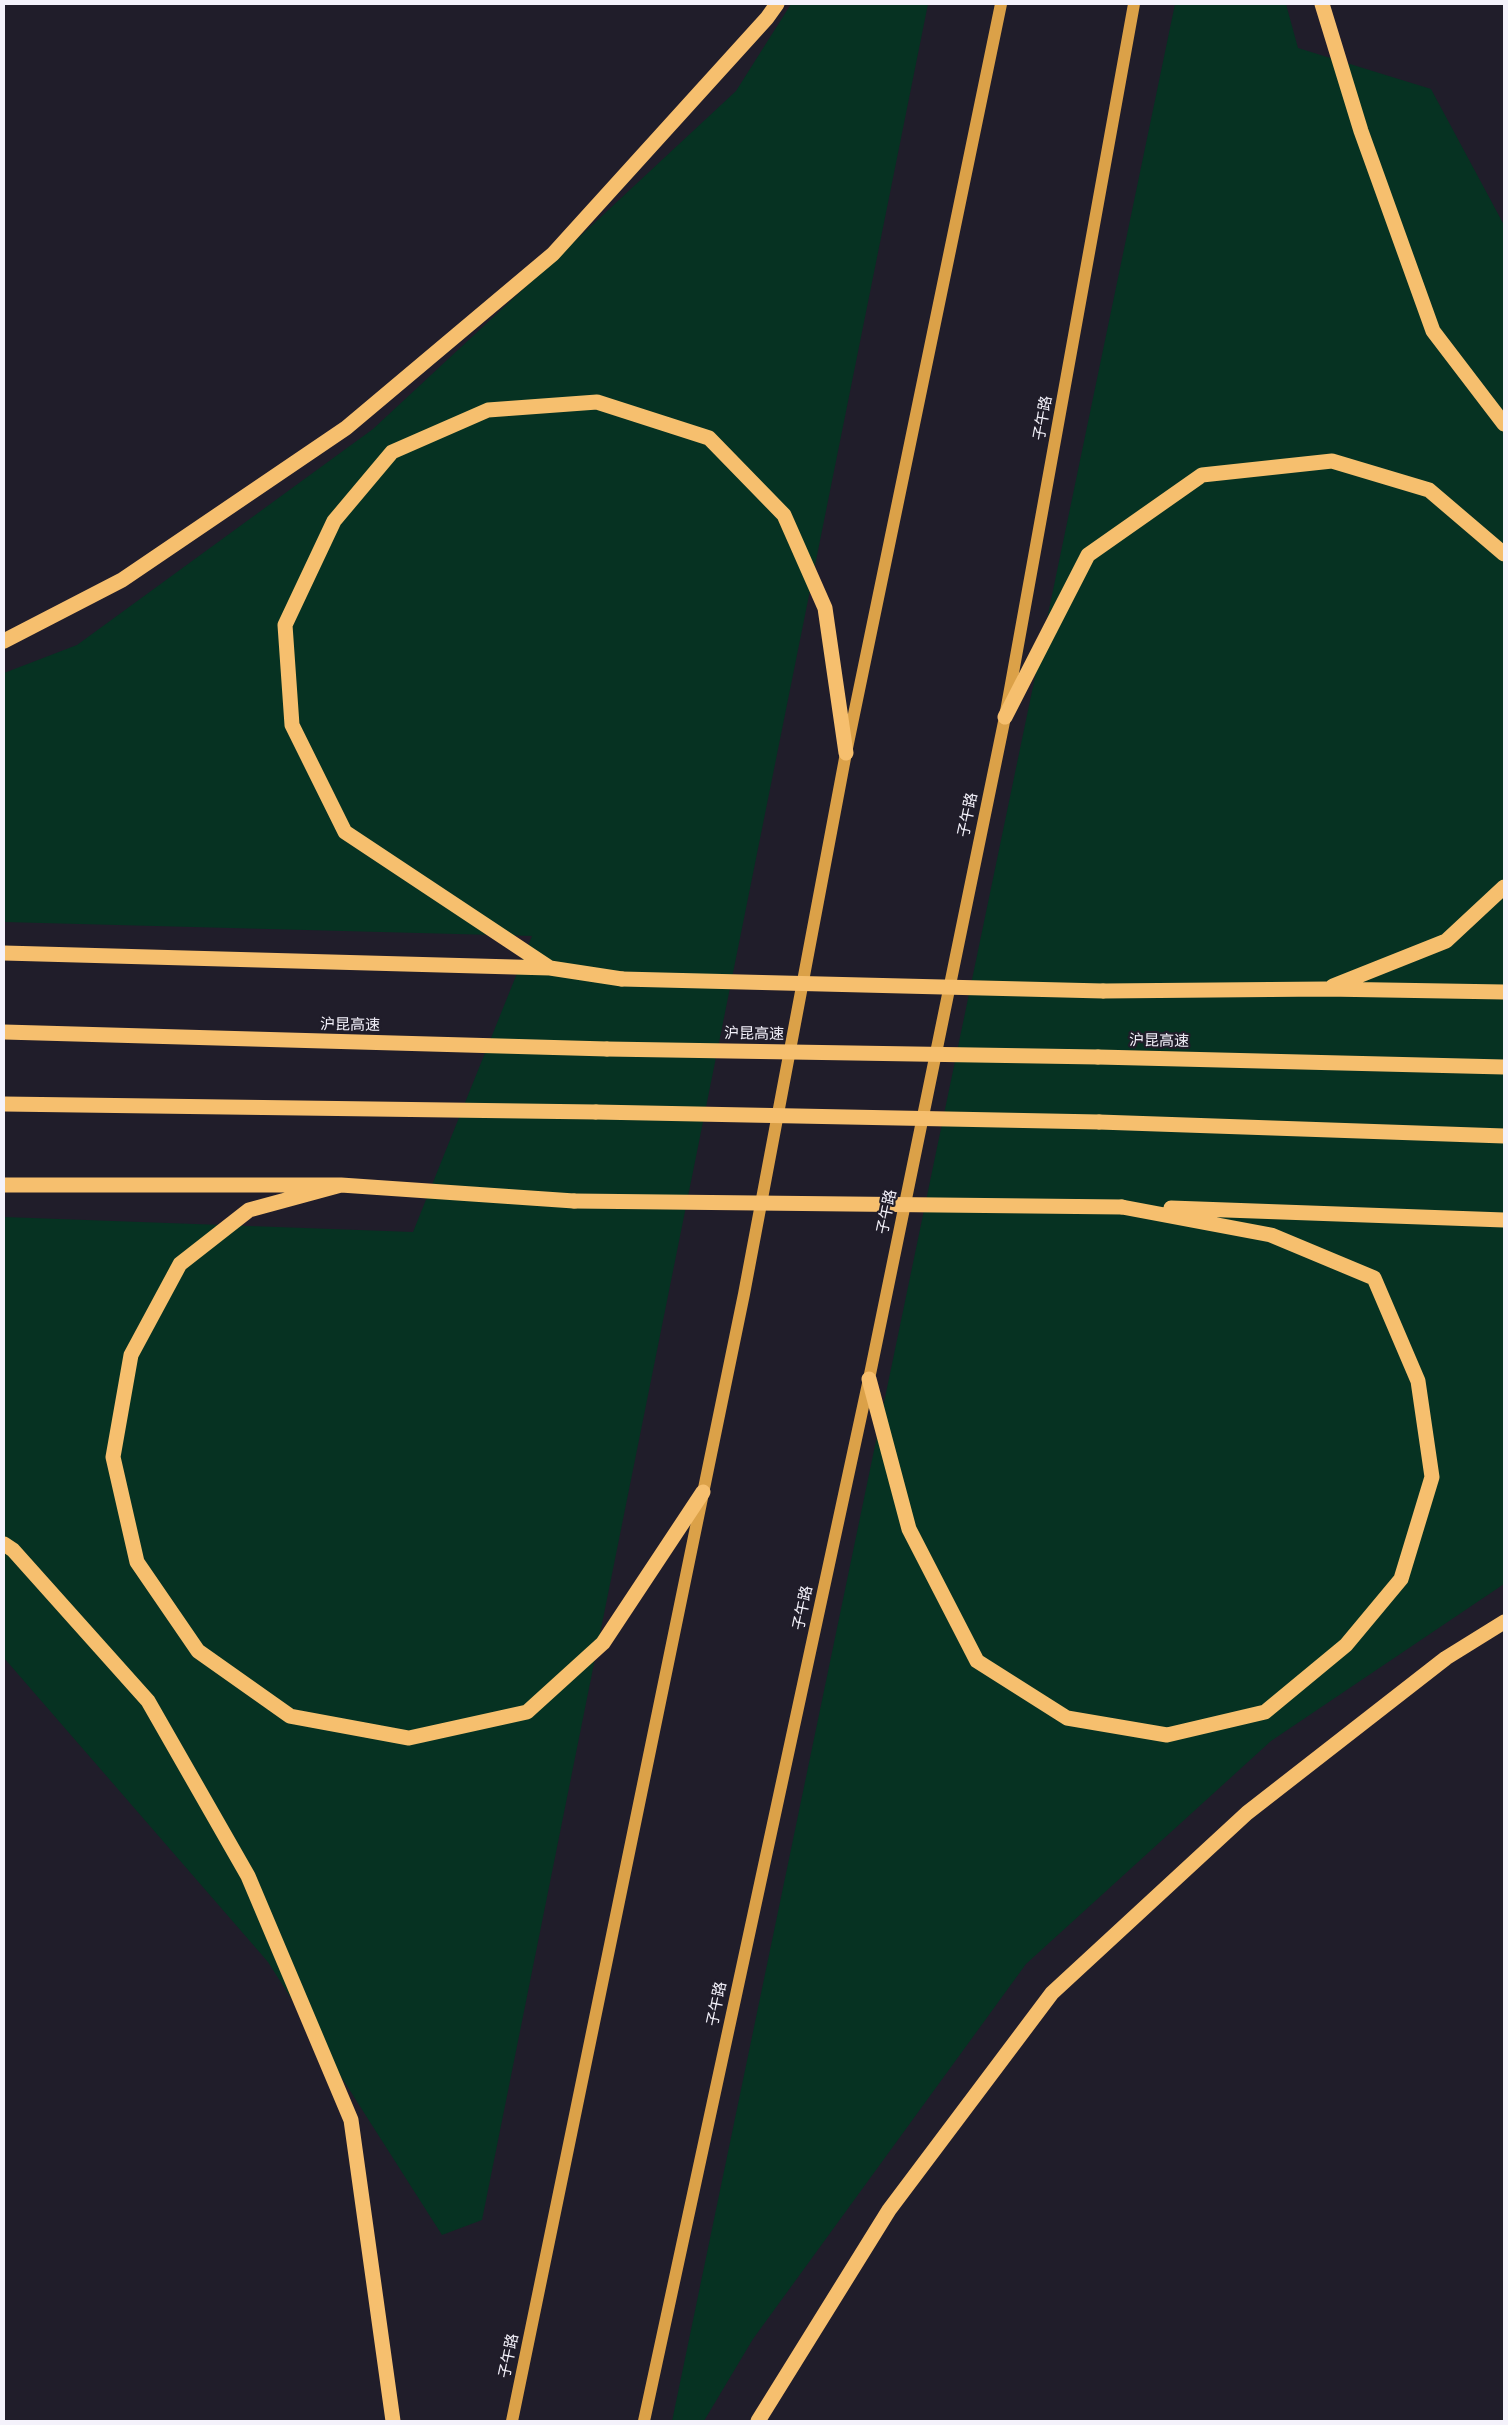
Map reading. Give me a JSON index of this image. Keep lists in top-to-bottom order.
{
  "streets": {
    "highway": ["沪昆高速"],
    "main road": ["子午路"]
  }
}
